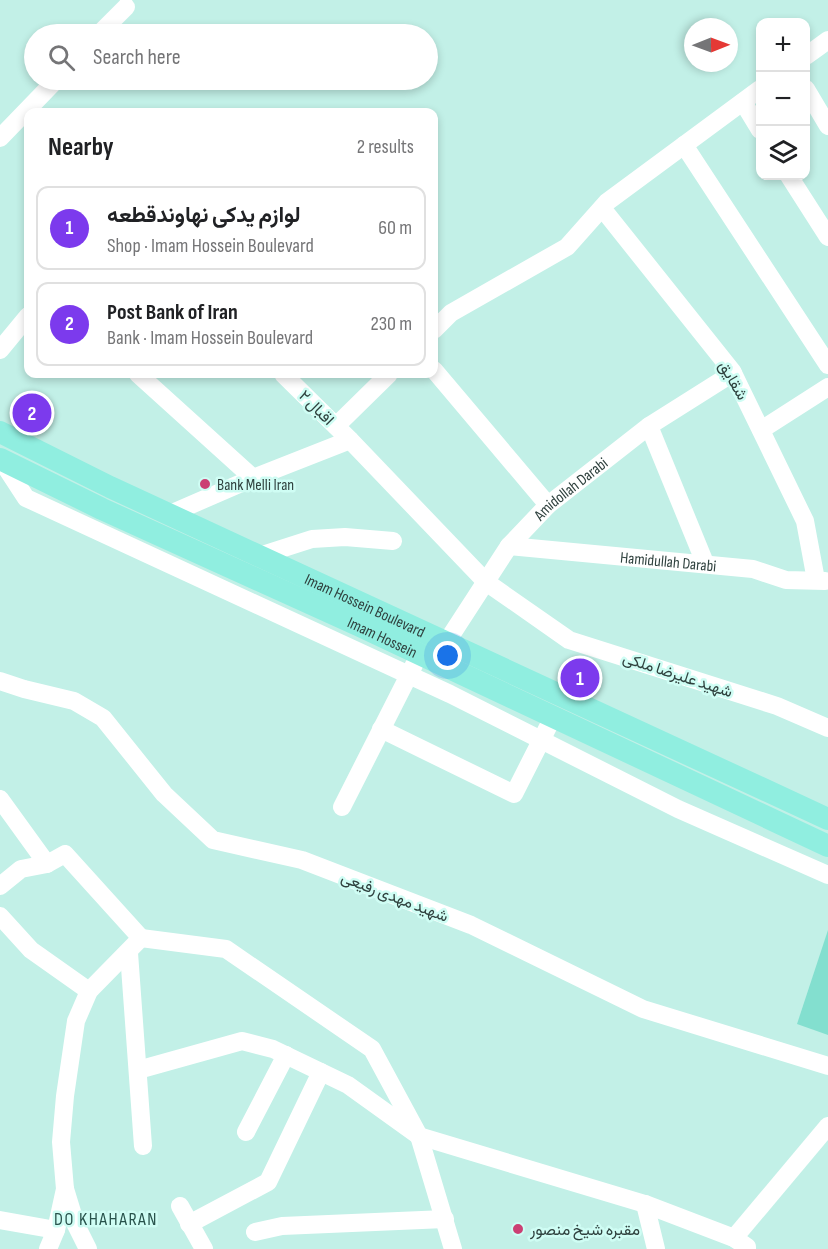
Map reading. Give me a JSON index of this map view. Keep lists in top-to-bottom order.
{
  "streets": {
    "main road": ["Imam Hossein Boulevard", "Imam Hossein"],
    "street": [
      "شقایق",
      "اقبال ۲",
      "Amidollah Darabi",
      "Hamidullah Darabi",
      "شهید علیرضا ملکی",
      "شهید مهدی رفیعی"
    ]
  },
  "crossings": [
    ["شقایق", "Amidollah Darabi"],
    ["شقایق", "Hamidullah Darabi"],
    ["اقبال ۲", "شهید علیرضا ملکی"],
    ["Amidollah Darabi", "Hamidullah Darabi"],
    ["Amidollah Darabi", "Imam Hossein Boulevard"],
    ["Amidollah Darabi", "شهید علیرضا ملکی"]
  ],
  "districts": ["DO KHAHARAN"],
  "places": ["Bank Melli Iran", "مقبره شیخ منصور"],
  "north": "right",
  "page": {
    "map_buttons": ["+", "−"],
    "search": "Search here",
    "heading": ["Nearby", "2 results"],
    "list": [
      {
        "mark": "1",
        "name": "لوازم یدکی نهاوندقطعه",
        "note": "Shop · Imam Hossein Boulevard",
        "value": "60 m"
      },
      {
        "mark": "2",
        "name": "Post Bank of Iran",
        "note": "Bank · Imam Hossein Boulevard",
        "value": "230 m"
      }
    ],
    "pins": ["2", "1"]
  }
}
